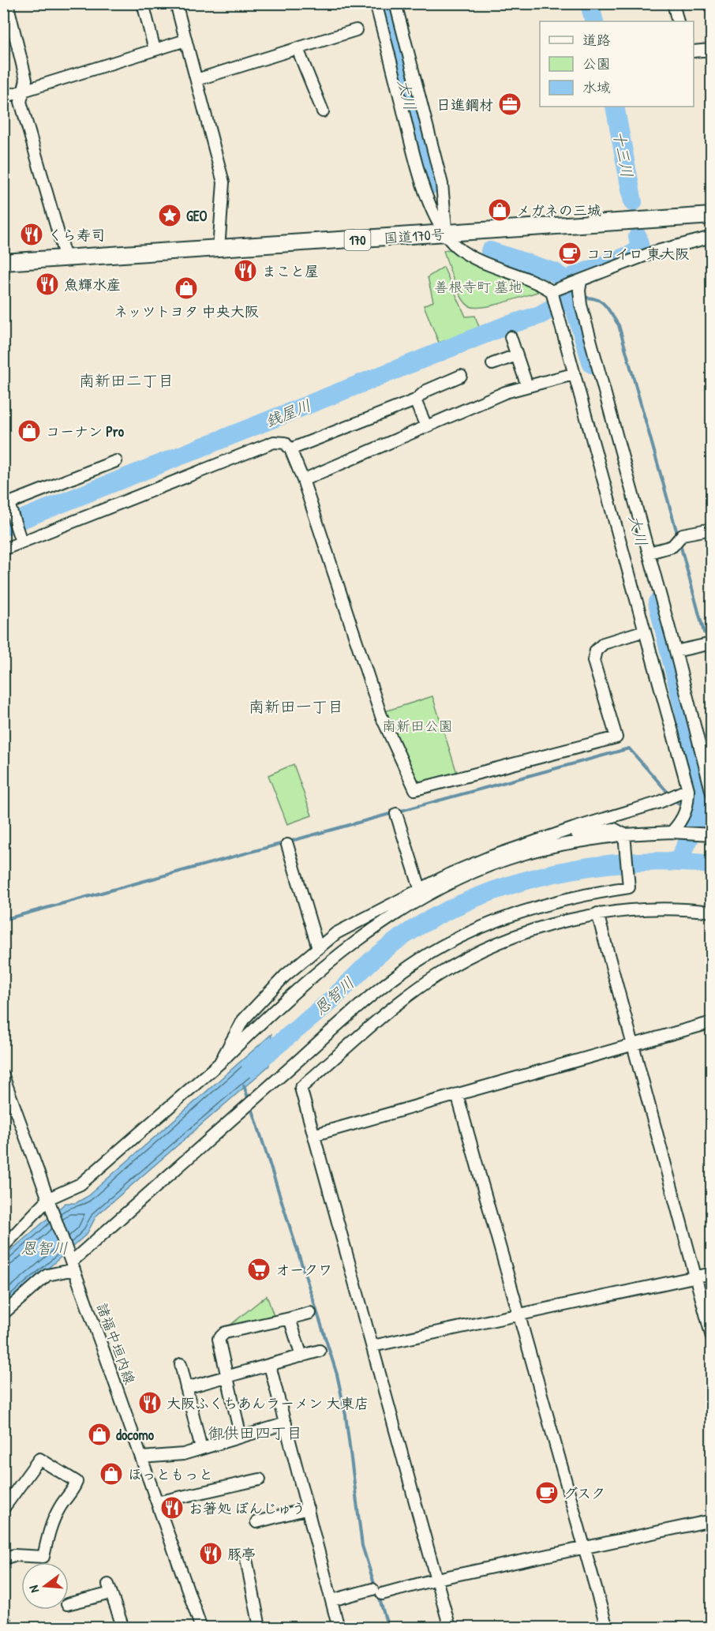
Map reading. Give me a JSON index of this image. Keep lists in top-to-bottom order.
{
  "streets": {
    "highway": ["国道170号", "170"],
    "street": ["諸福中垣内線"]
  },
  "districts": ["南新田二丁目", "南新田一丁目", "御供田四丁目"],
  "water": [
    "大川",
    "十三川",
    "銭屋川",
    "恩智川"
  ],
  "parks": ["善根寺町 墓地", "南新田公園"],
  "places": {
    "office": ["日進鋼材"],
    "shop": [
      "メガネの三城",
      "ネッツトヨタ 中央大阪",
      "コーナン Pro",
      "docomo",
      "ほっともっと"
    ],
    "place": ["GEO"],
    "restaurant": [
      "くら寿司",
      "まこと屋",
      "魚輝水産",
      "大阪ふくちあんラーメン 大東店",
      "お箸処 ぼんじゅう",
      "豚亭"
    ],
    "cafe": ["ココイロ 東大阪", "グスク"],
    "supermarket": ["オークワ"]
  },
  "legend": ["道路", "公園", "水域"],
  "north": "left"
}
